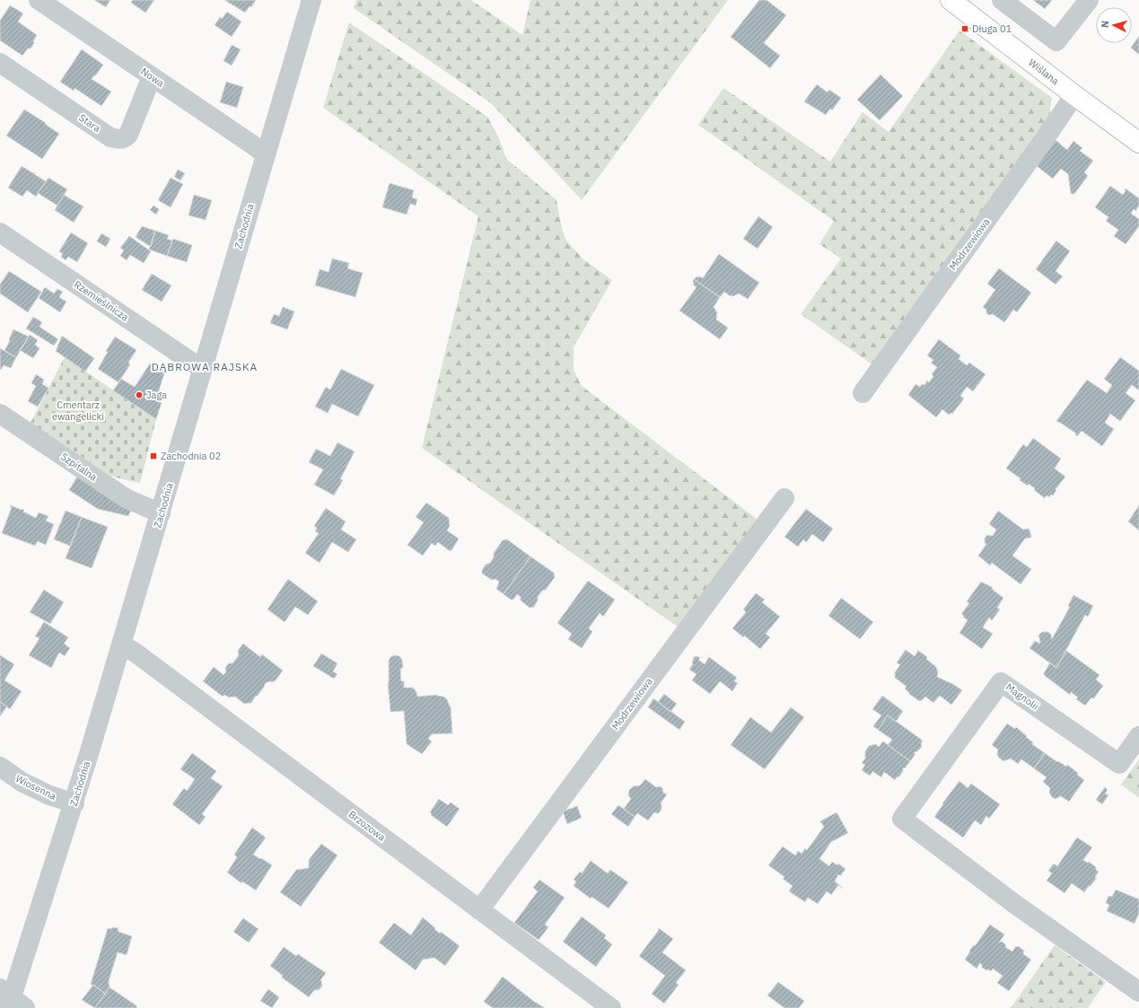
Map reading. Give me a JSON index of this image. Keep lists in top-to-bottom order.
{
  "streets": {
    "main road": ["Wiślana"],
    "street": [
      "Nowa",
      "Stara",
      "Zachodnia",
      "Modrzewiowa",
      "Rzemieślnicza",
      "Szpitalna",
      "Magnolii",
      "Wiosenna",
      "Brzozowa"
    ]
  },
  "crossings": [
    ["Wiślana", "Modrzewiowa"],
    ["Nowa", "Stara"],
    ["Nowa", "Zachodnia"],
    ["Zachodnia", "Rzemieślnicza"],
    ["Zachodnia", "Szpitalna"],
    ["Zachodnia", "Wiosenna"],
    ["Zachodnia", "Brzozowa"],
    ["Modrzewiowa", "Brzozowa"]
  ],
  "districts": ["DĄBROWA RAJSKA"],
  "parks": ["Cmentarz ewangelicki"],
  "places": {
    "transit": ["Długa 01", "Zachodnia 02"],
    "other": ["Jaga"]
  },
  "north": "left"
}
